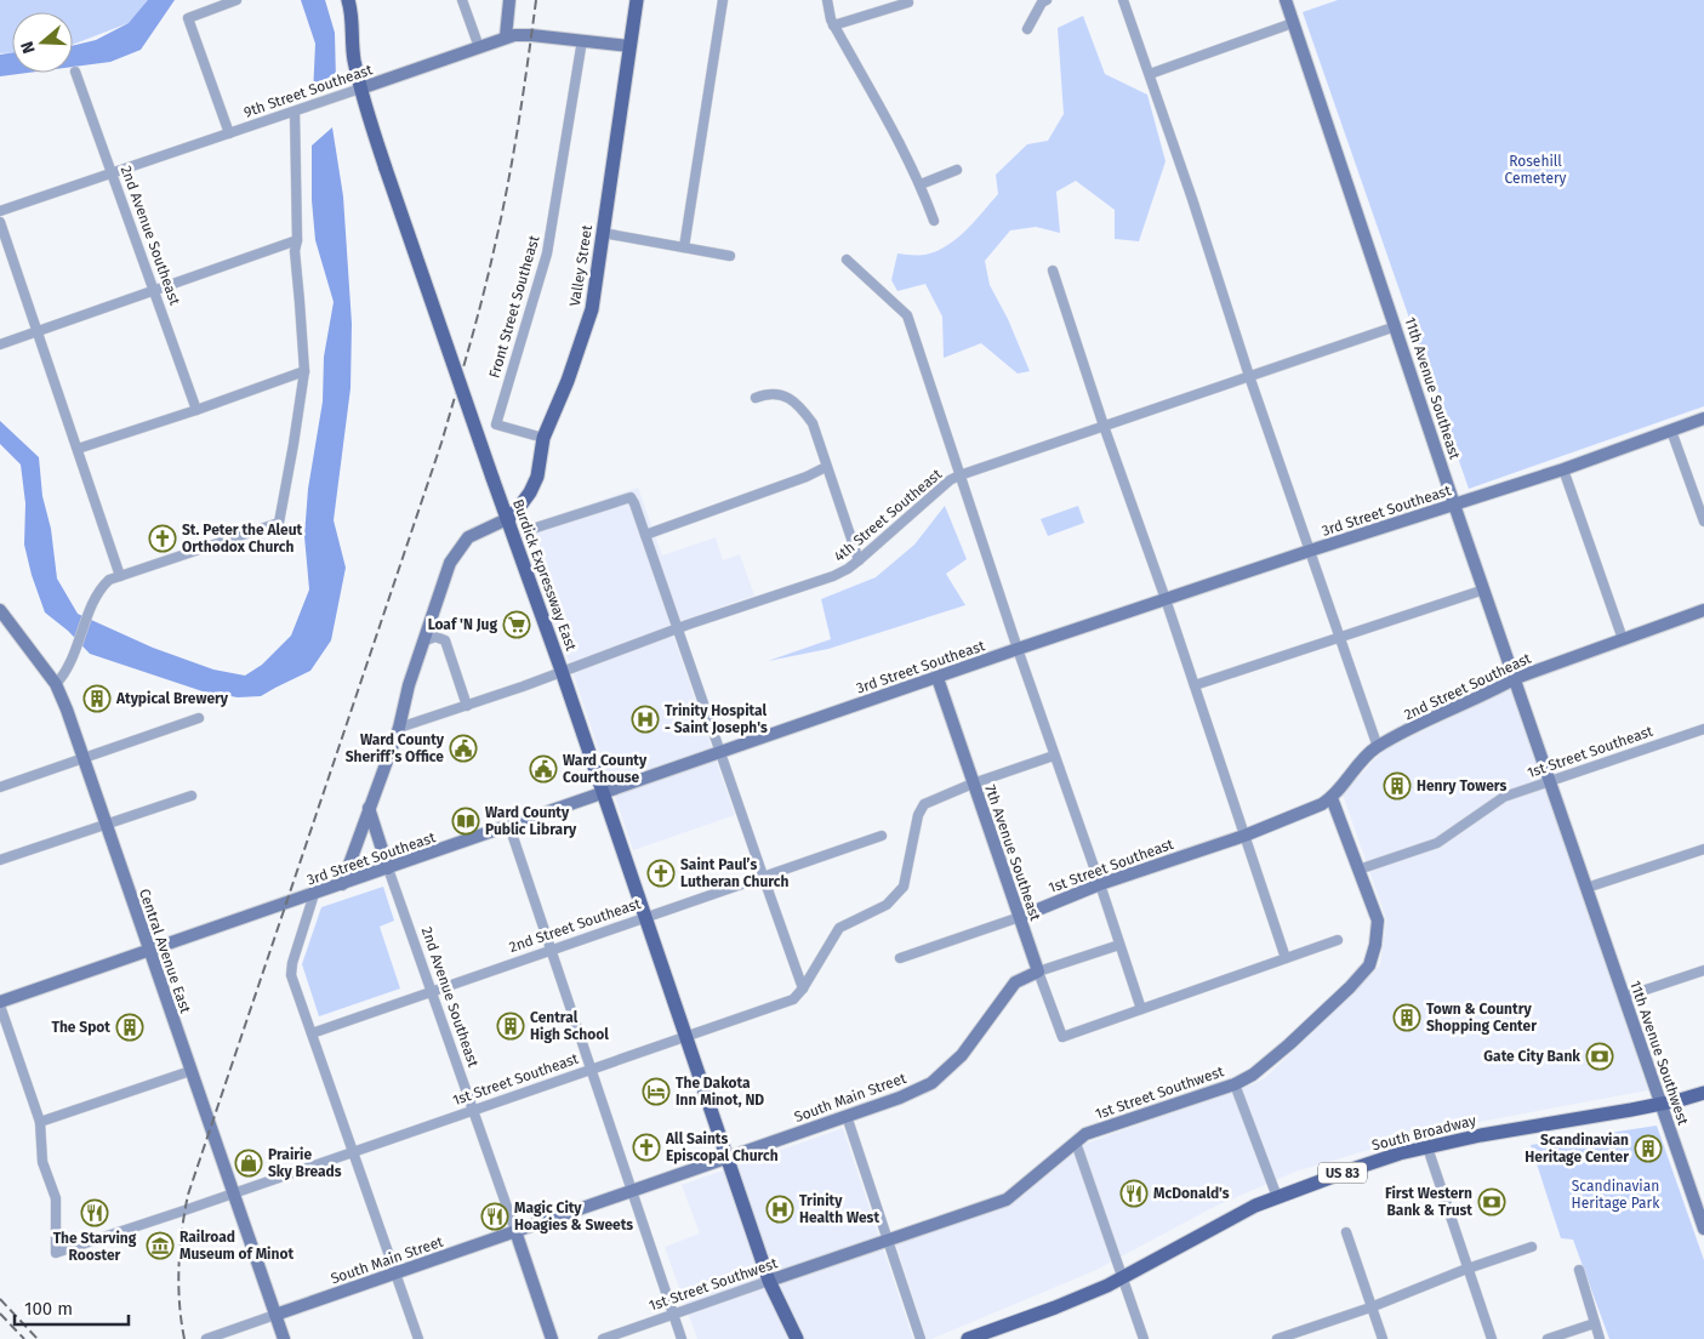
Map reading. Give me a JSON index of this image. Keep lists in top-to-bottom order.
{
  "streets": {
    "main road": [
      "Valley Street",
      "Burdick Expressway East",
      "South Broadway",
      "US 83"
    ],
    "street": [
      "9th Street Southeast",
      "2nd Avenue Southeast",
      "Front Street Southeast",
      "11th Avenue Southeast",
      "3rd Street Southeast",
      "4th Street Southeast",
      "2nd Street Southeast",
      "1st Street Southeast",
      "7th Avenue Southeast",
      "Central Avenue East",
      "11th Avenue Southwest",
      "1st Street Southwest",
      "South Main Street"
    ]
  },
  "crossings": [
    ["9th Street Southeast", "2nd Avenue Southeast"],
    ["9th Street Southeast", "Valley Street"],
    ["9th Street Southeast", "Front Street Southeast"],
    ["9th Street Southeast", "Burdick Expressway East"],
    ["2nd Avenue Southeast", "3rd Street Southeast"],
    ["2nd Avenue Southeast", "2nd Street Southeast"],
    ["2nd Avenue Southeast", "1st Street Southeast"],
    ["2nd Avenue Southeast", "South Main Street"],
    ["Valley Street", "Front Street Southeast"],
    ["Valley Street", "Burdick Expressway East"],
    ["11th Avenue Southeast", "3rd Street Southeast"],
    ["11th Avenue Southeast", "4th Street Southeast"],
    ["11th Avenue Southeast", "2nd Street Southeast"],
    ["11th Avenue Southeast", "1st Street Southeast"],
    ["11th Avenue Southeast", "11th Avenue Southwest"],
    ["3rd Street Southeast", "Burdick Expressway East"],
    ["3rd Street Southeast", "7th Avenue Southeast"],
    ["3rd Street Southeast", "Central Avenue East"],
    ["4th Street Southeast", "Burdick Expressway East"],
    ["Burdick Expressway East", "2nd Street Southeast"],
    ["Burdick Expressway East", "1st Street Southeast"],
    ["Burdick Expressway East", "1st Street Southwest"],
    ["Burdick Expressway East", "South Main Street"],
    ["2nd Street Southeast", "1st Street Southeast"],
    ["2nd Street Southeast", "1st Street Southwest"],
    ["1st Street Southeast", "7th Avenue Southeast"],
    ["1st Street Southeast", "Central Avenue East"],
    ["1st Street Southeast", "1st Street Southwest"],
    ["7th Avenue Southeast", "South Main Street"],
    ["Central Avenue East", "South Main Street"],
    ["11th Avenue Southwest", "South Broadway"]
  ],
  "parks": ["Rosehill Cemetery", "Scandinavian Heritage Park"],
  "places": {
    "church": ["St. Peter the Aleut Orthodox Church", "Saint Paul’s Lutheran Church", "All Saints Episcopal Church"],
    "supermarket": ["Loaf 'N Jug"],
    "building": [
      "Atypical Brewery",
      "Henry Towers",
      "Town & Country Shopping Center",
      "Central High School",
      "The Spot",
      "Scandinavian Heritage Center"
    ],
    "hospital": ["Trinity Hospital - Saint Joseph's", "Trinity Health West"],
    "public building": ["Ward County Sheriff’s Office", "Ward County Courthouse"],
    "library": ["Ward County Public Library"],
    "bank": ["Gate City Bank", "First Western Bank & Trust"],
    "hotel": ["The Dakota Inn Minot, ND"],
    "shop": ["Prairie Sky Breads"],
    "restaurant": ["McDonald's", "The Starving Rooster", "Magic City Hoagies & Sweets"],
    "museum": ["Railroad Museum of Minot"]
  },
  "scale_bar": "100 m",
  "north": "left"
}
